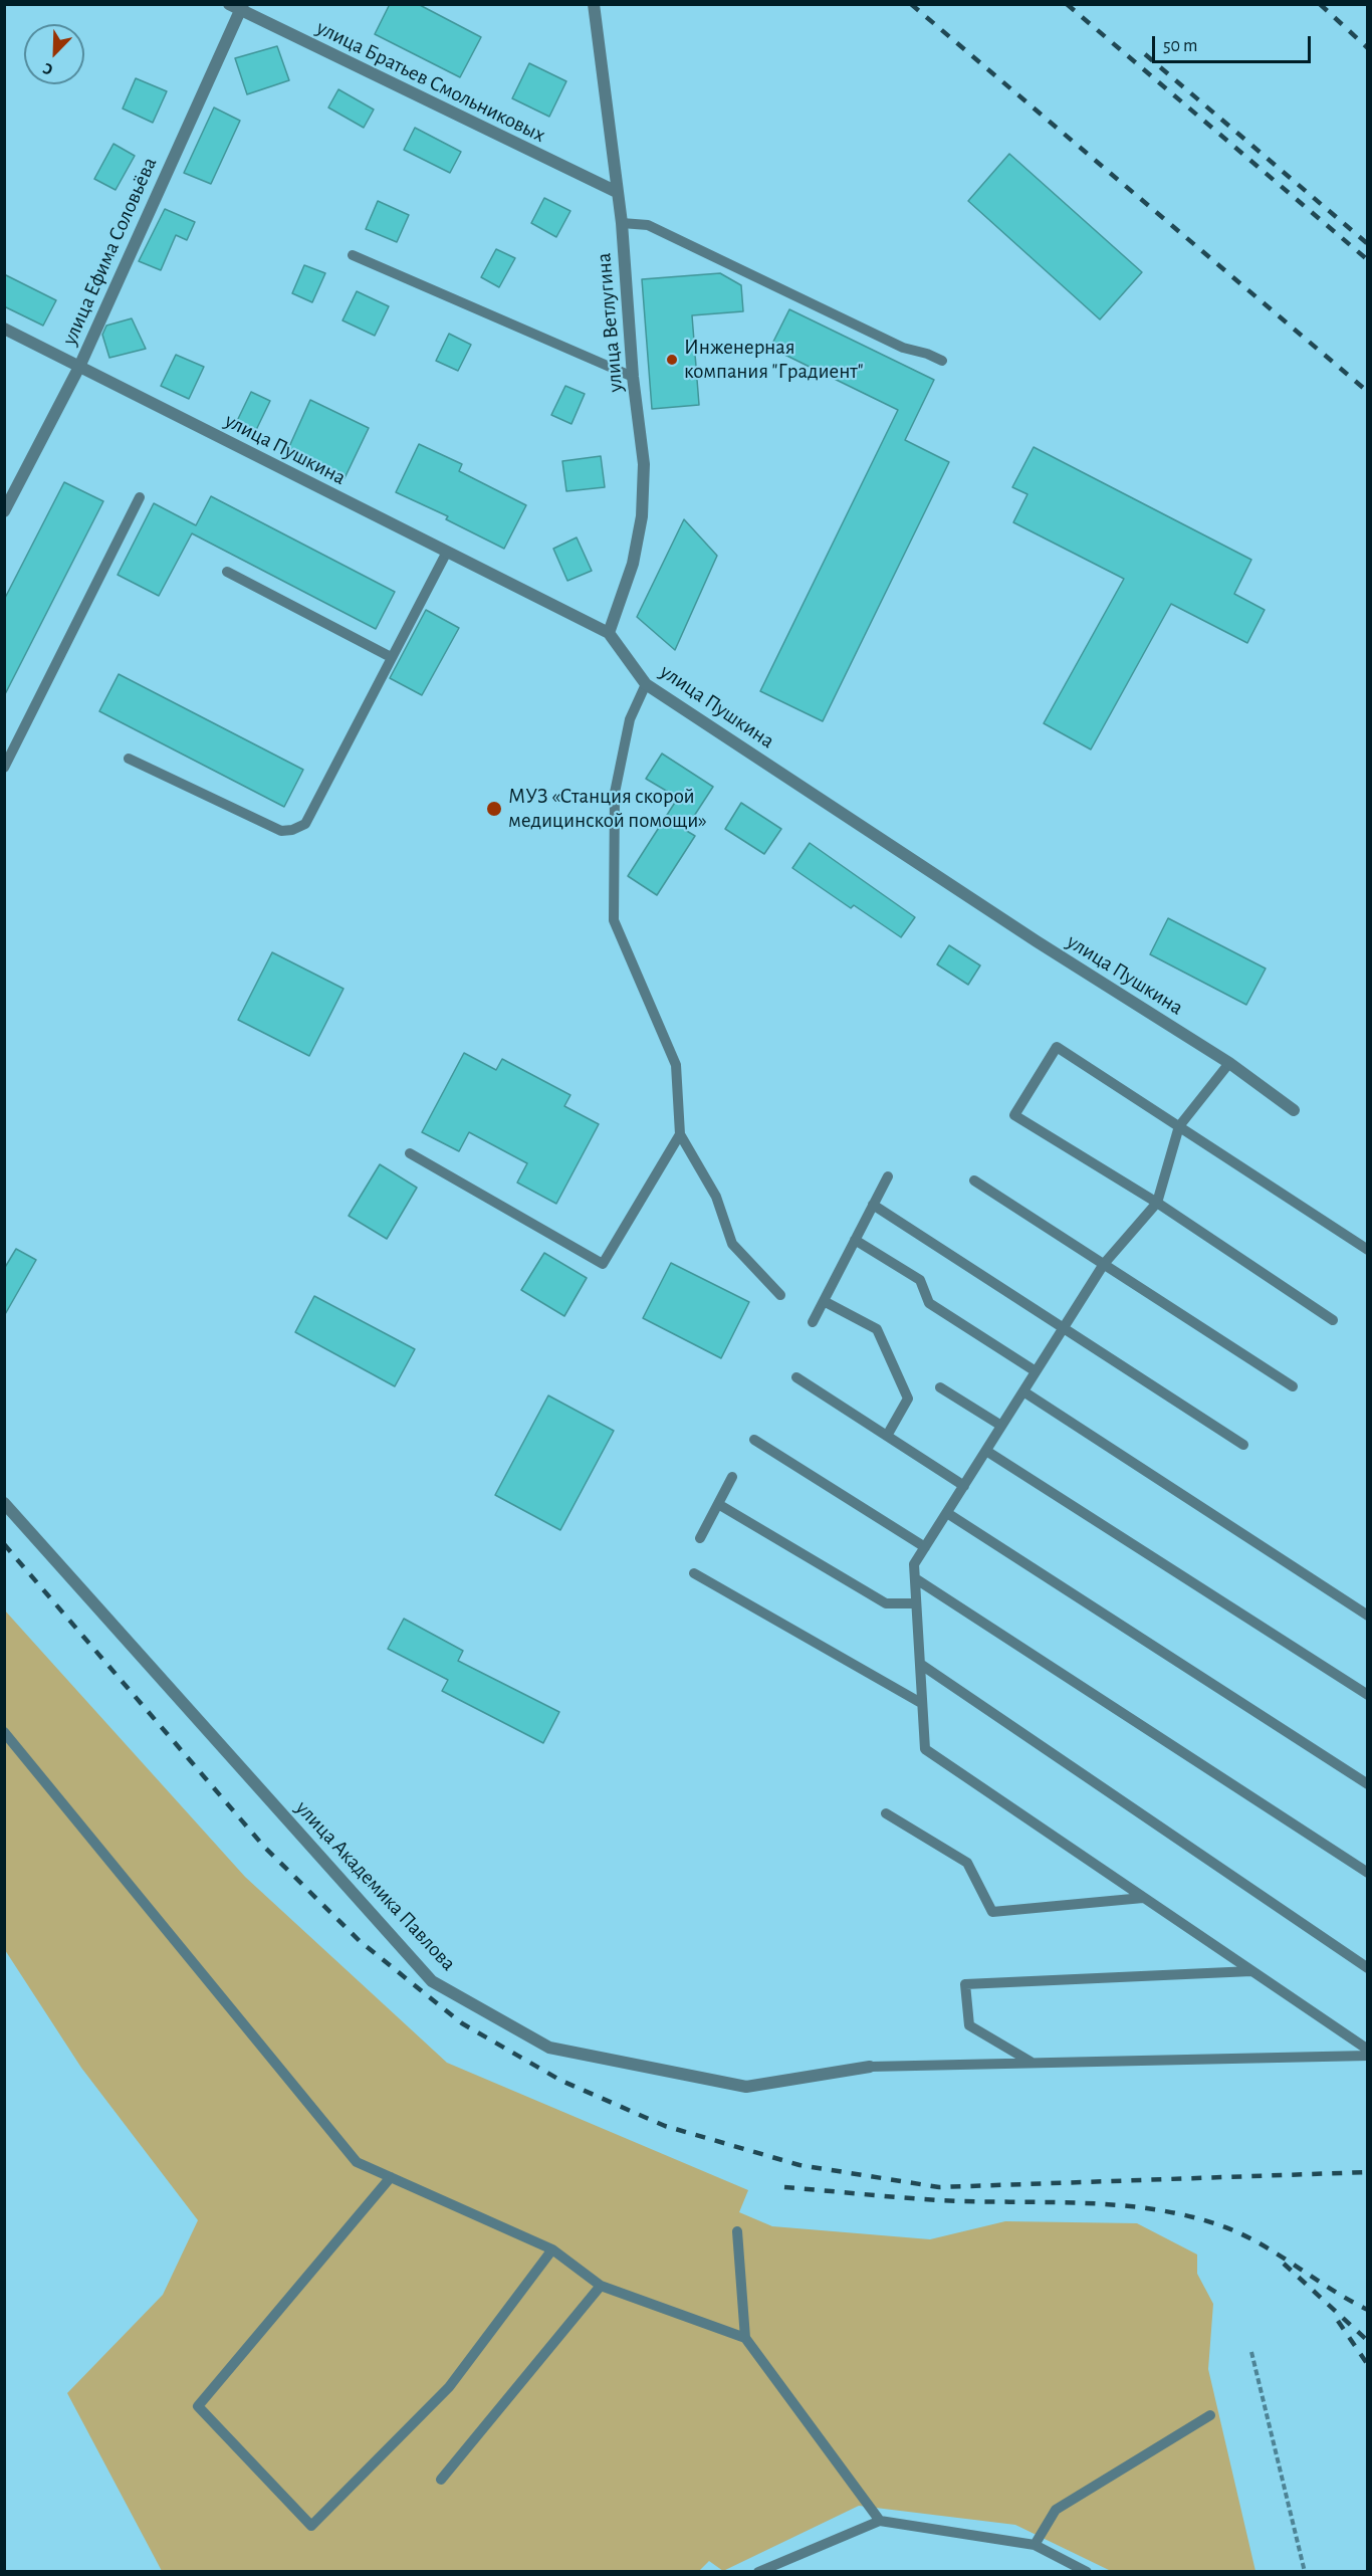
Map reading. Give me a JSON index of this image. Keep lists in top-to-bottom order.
{
  "streets": {
    "street": [
      "улица Братьев Смольниковых",
      "улица Ефима Соловьёва",
      "улица Ветлугина",
      "улица Пушкина",
      "улица Академика Павлова"
    ]
  },
  "crossings": [
    ["улица Братьев Смольниковых", "улица Ефима Соловьёва"],
    ["улица Братьев Смольниковых", "улица Ветлугина"],
    ["улица Ефима Соловьёва", "улица Пушкина"],
    ["улица Ветлугина", "улица Пушкина"]
  ],
  "places": ["Инженерная компания \"Градиент\"", "МУЗ «Станция скорой медицинской помощи»"],
  "scale_bar": "50 m",
  "north": "bottom left"
}
